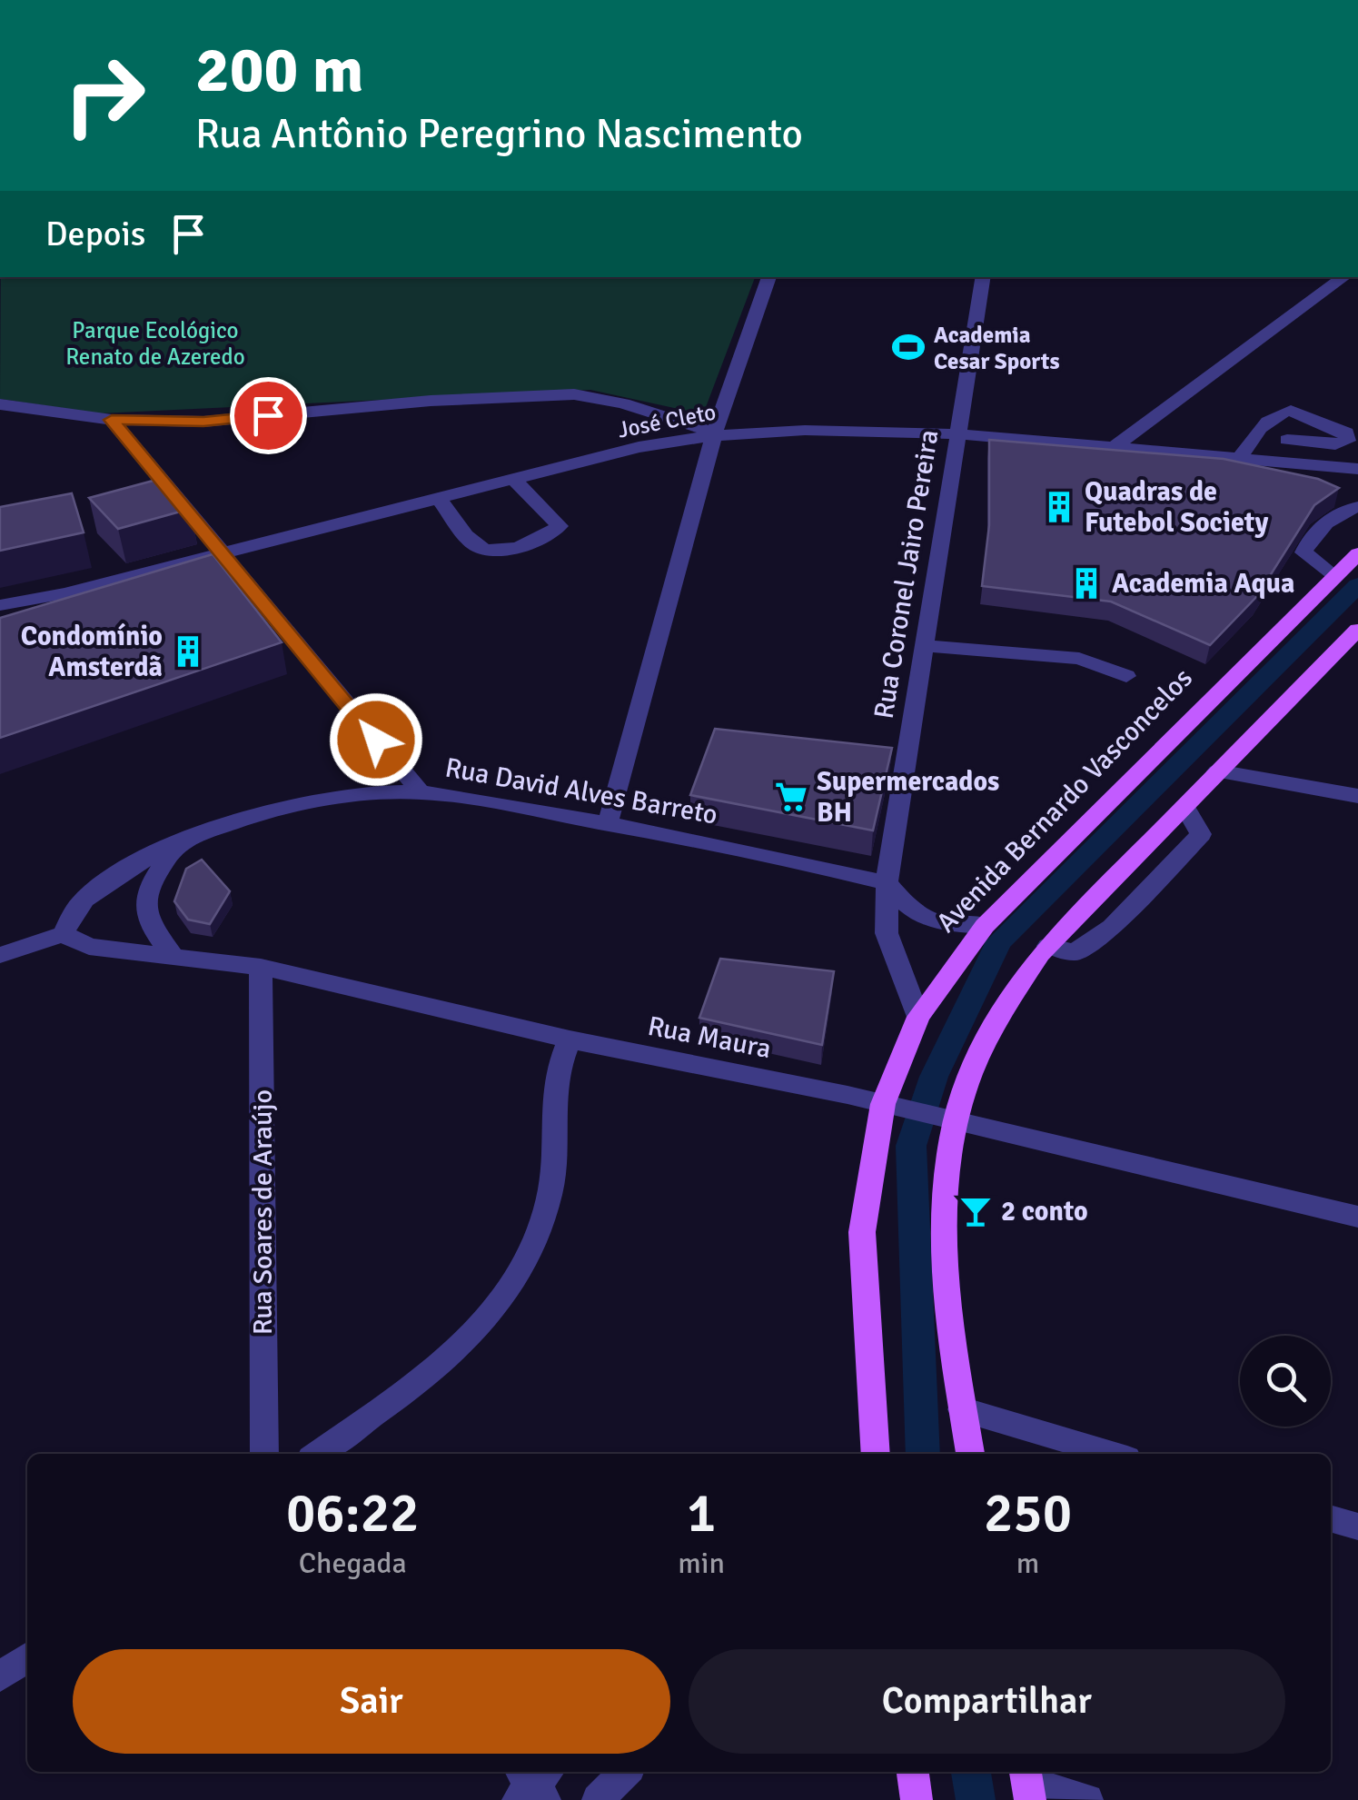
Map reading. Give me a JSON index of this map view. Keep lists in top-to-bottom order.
{
  "streets": {
    "main road": ["Avenida Bernardo Vasconcelos"],
    "street": [
      "José Cleto",
      "Rua Coronel Jairo Pereira",
      "Rua David Alves Barreto",
      "Rua Maura",
      "Rua Soares de Araújo"
    ]
  },
  "crossings": [
    ["José Cleto", "Rua Coronel Jairo Pereira"],
    ["Rua Coronel Jairo Pereira", "Rua David Alves Barreto"],
    ["Rua Coronel Jairo Pereira", "Avenida Bernardo Vasconcelos"],
    ["Rua David Alves Barreto", "Rua Maura"],
    ["Avenida Bernardo Vasconcelos", "Rua Maura"],
    ["Rua Maura", "Rua Soares de Araújo"]
  ],
  "parks": ["Parque Ecológico Renato de Azeredo"],
  "places": {
    "sports": ["Academia Cesar Sports"],
    "building": ["Quadras de Futebol Society", "Academia Aqua", "Condomínio Amsterdã"],
    "supermarket": ["Supermercados BH"],
    "bar": ["2 conto"]
  },
  "page": {
    "turn": ["200 m", "Rua Antônio Peregrino Nascimento"],
    "then": "Depois",
    "eta": [
      "06:22",
      "Chegada",
      "1",
      "min",
      "250",
      "m"
    ],
    "buttons": ["Sair", "Compartilhar"]
  }
}
